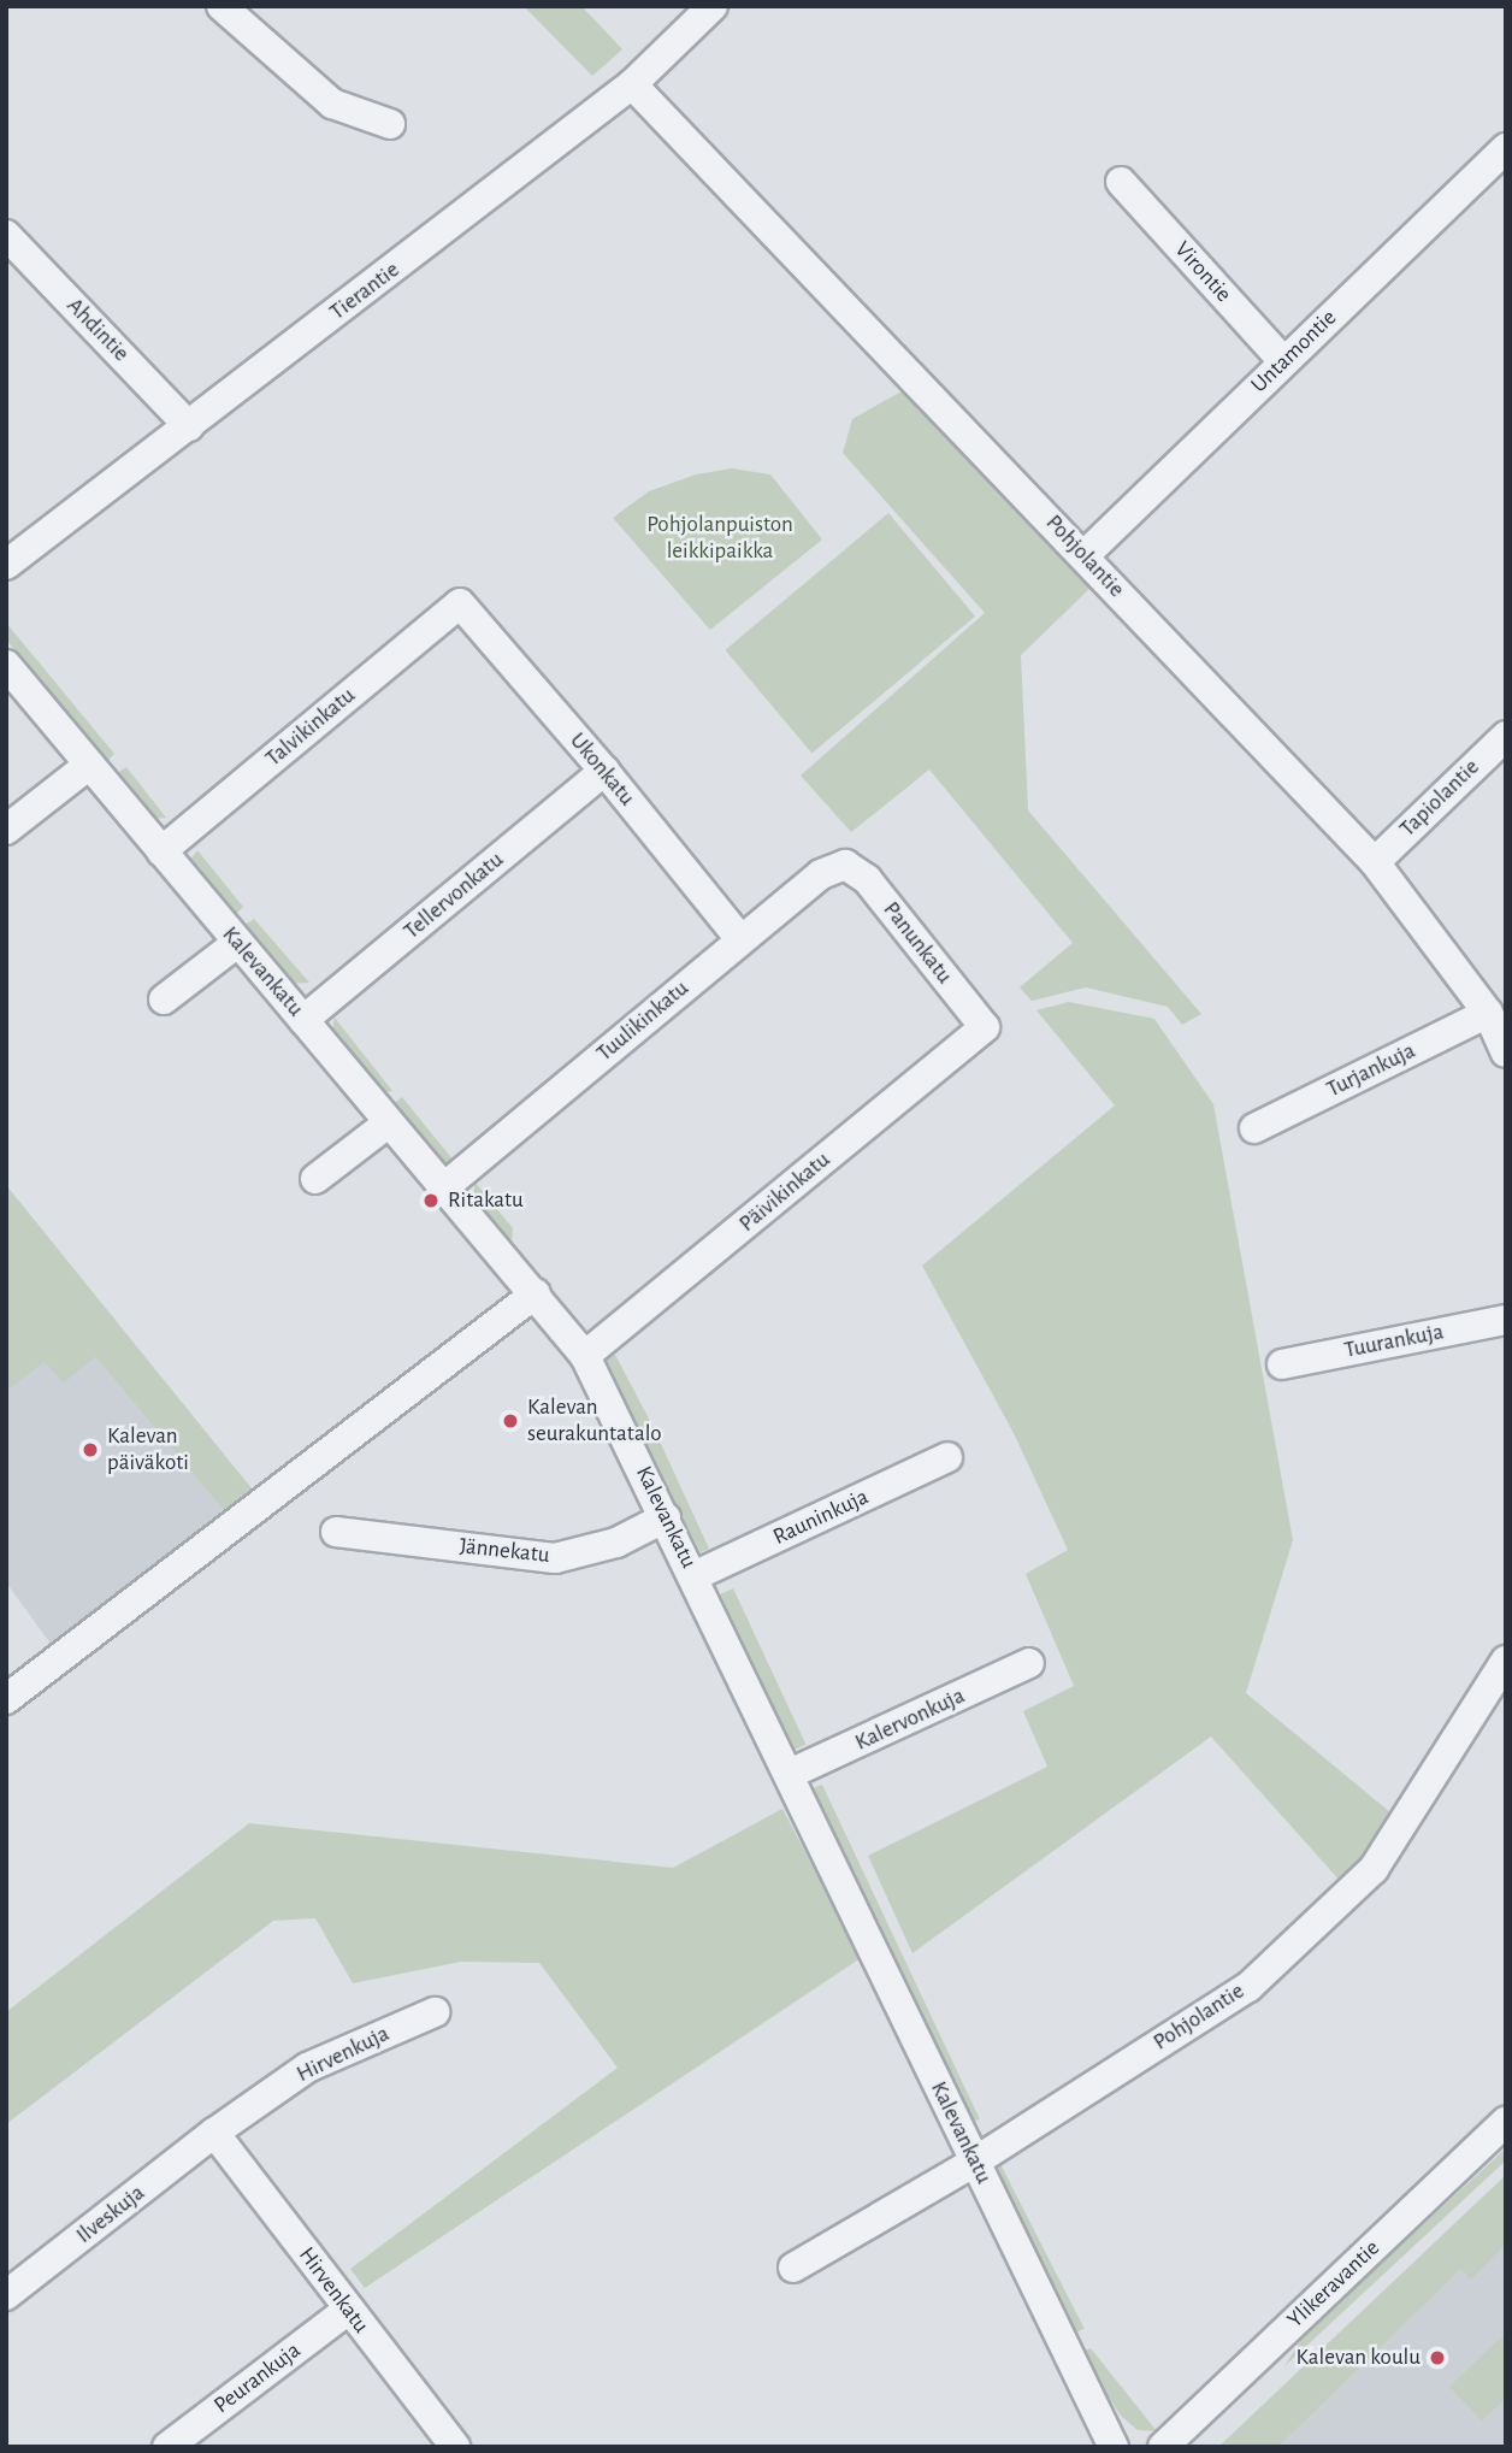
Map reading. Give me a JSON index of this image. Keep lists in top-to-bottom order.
{
  "streets": {
    "street": [
      "Virontie",
      "Tierantie",
      "Ahdintie",
      "Untamontie",
      "Pohjolantie",
      "Talvikinkatu",
      "Ukonkatu",
      "Tapiolantie",
      "Tellervonkatu",
      "Panunkatu",
      "Kalevankatu",
      "Tuulikinkatu",
      "Turjankuja",
      "Päivikinkatu",
      "Tuurankuja",
      "Rauninkuja",
      "Jännekatu",
      "Kalervonkuja",
      "Hirvenkuja",
      "Ilveskuja",
      "Ylikeravantie",
      "Hirvenkatu",
      "Peurankuja"
    ]
  },
  "crossings": [
    ["Virontie", "Untamontie"],
    ["Tierantie", "Ahdintie"],
    ["Tierantie", "Pohjolantie"],
    ["Untamontie", "Pohjolantie"],
    ["Pohjolantie", "Tapiolantie"],
    ["Pohjolantie", "Kalevankatu"],
    ["Pohjolantie", "Turjankuja"],
    ["Talvikinkatu", "Ukonkatu"],
    ["Talvikinkatu", "Kalevankatu"],
    ["Ukonkatu", "Tellervonkatu"],
    ["Ukonkatu", "Tuulikinkatu"],
    ["Tellervonkatu", "Kalevankatu"],
    ["Panunkatu", "Tuulikinkatu"],
    ["Panunkatu", "Päivikinkatu"],
    ["Kalevankatu", "Tuulikinkatu"],
    ["Kalevankatu", "Päivikinkatu"],
    ["Kalevankatu", "Rauninkuja"],
    ["Kalevankatu", "Jännekatu"],
    ["Kalevankatu", "Kalervonkuja"],
    ["Hirvenkuja", "Ilveskuja"],
    ["Hirvenkuja", "Hirvenkatu"],
    ["Ilveskuja", "Hirvenkatu"],
    ["Hirvenkatu", "Peurankuja"]
  ],
  "parks": ["Pohjolanpuiston leikkipaikka"],
  "places": [
    "Ritakatu",
    "Kalevan seurakuntatalo",
    "Kalevan päiväkoti",
    "Kalevan koulu"
  ]
}
